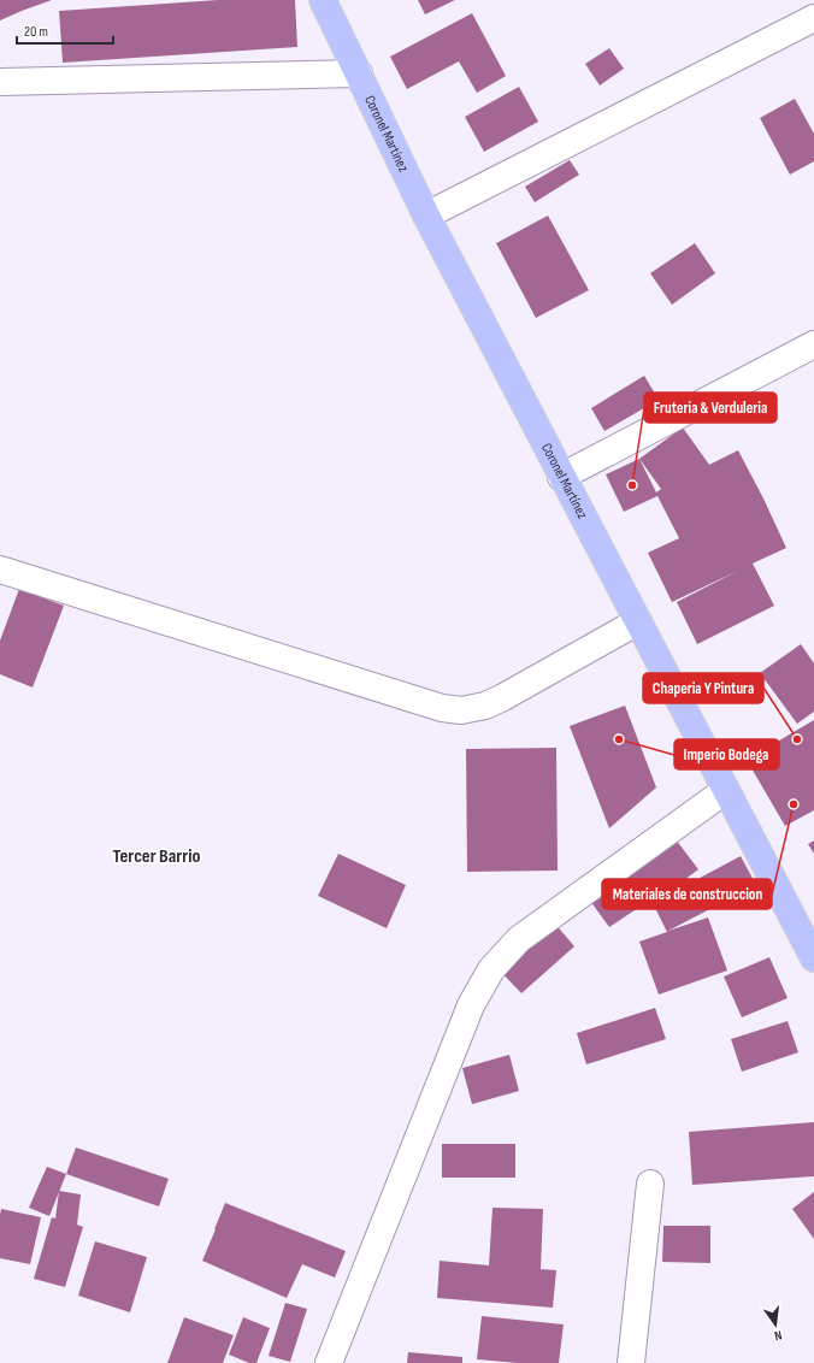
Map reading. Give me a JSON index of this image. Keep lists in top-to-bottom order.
{
  "streets": {
    "main road": ["Coronel Martínez"]
  },
  "districts": ["Tercer Barrio"],
  "places": [
    "Fruteria & Verduleria",
    "Imperio Bodega",
    "Chaperia Y Pintura",
    "Materiales de construccion"
  ],
  "scale_bar": "20 m",
  "north": "bottom"
}
